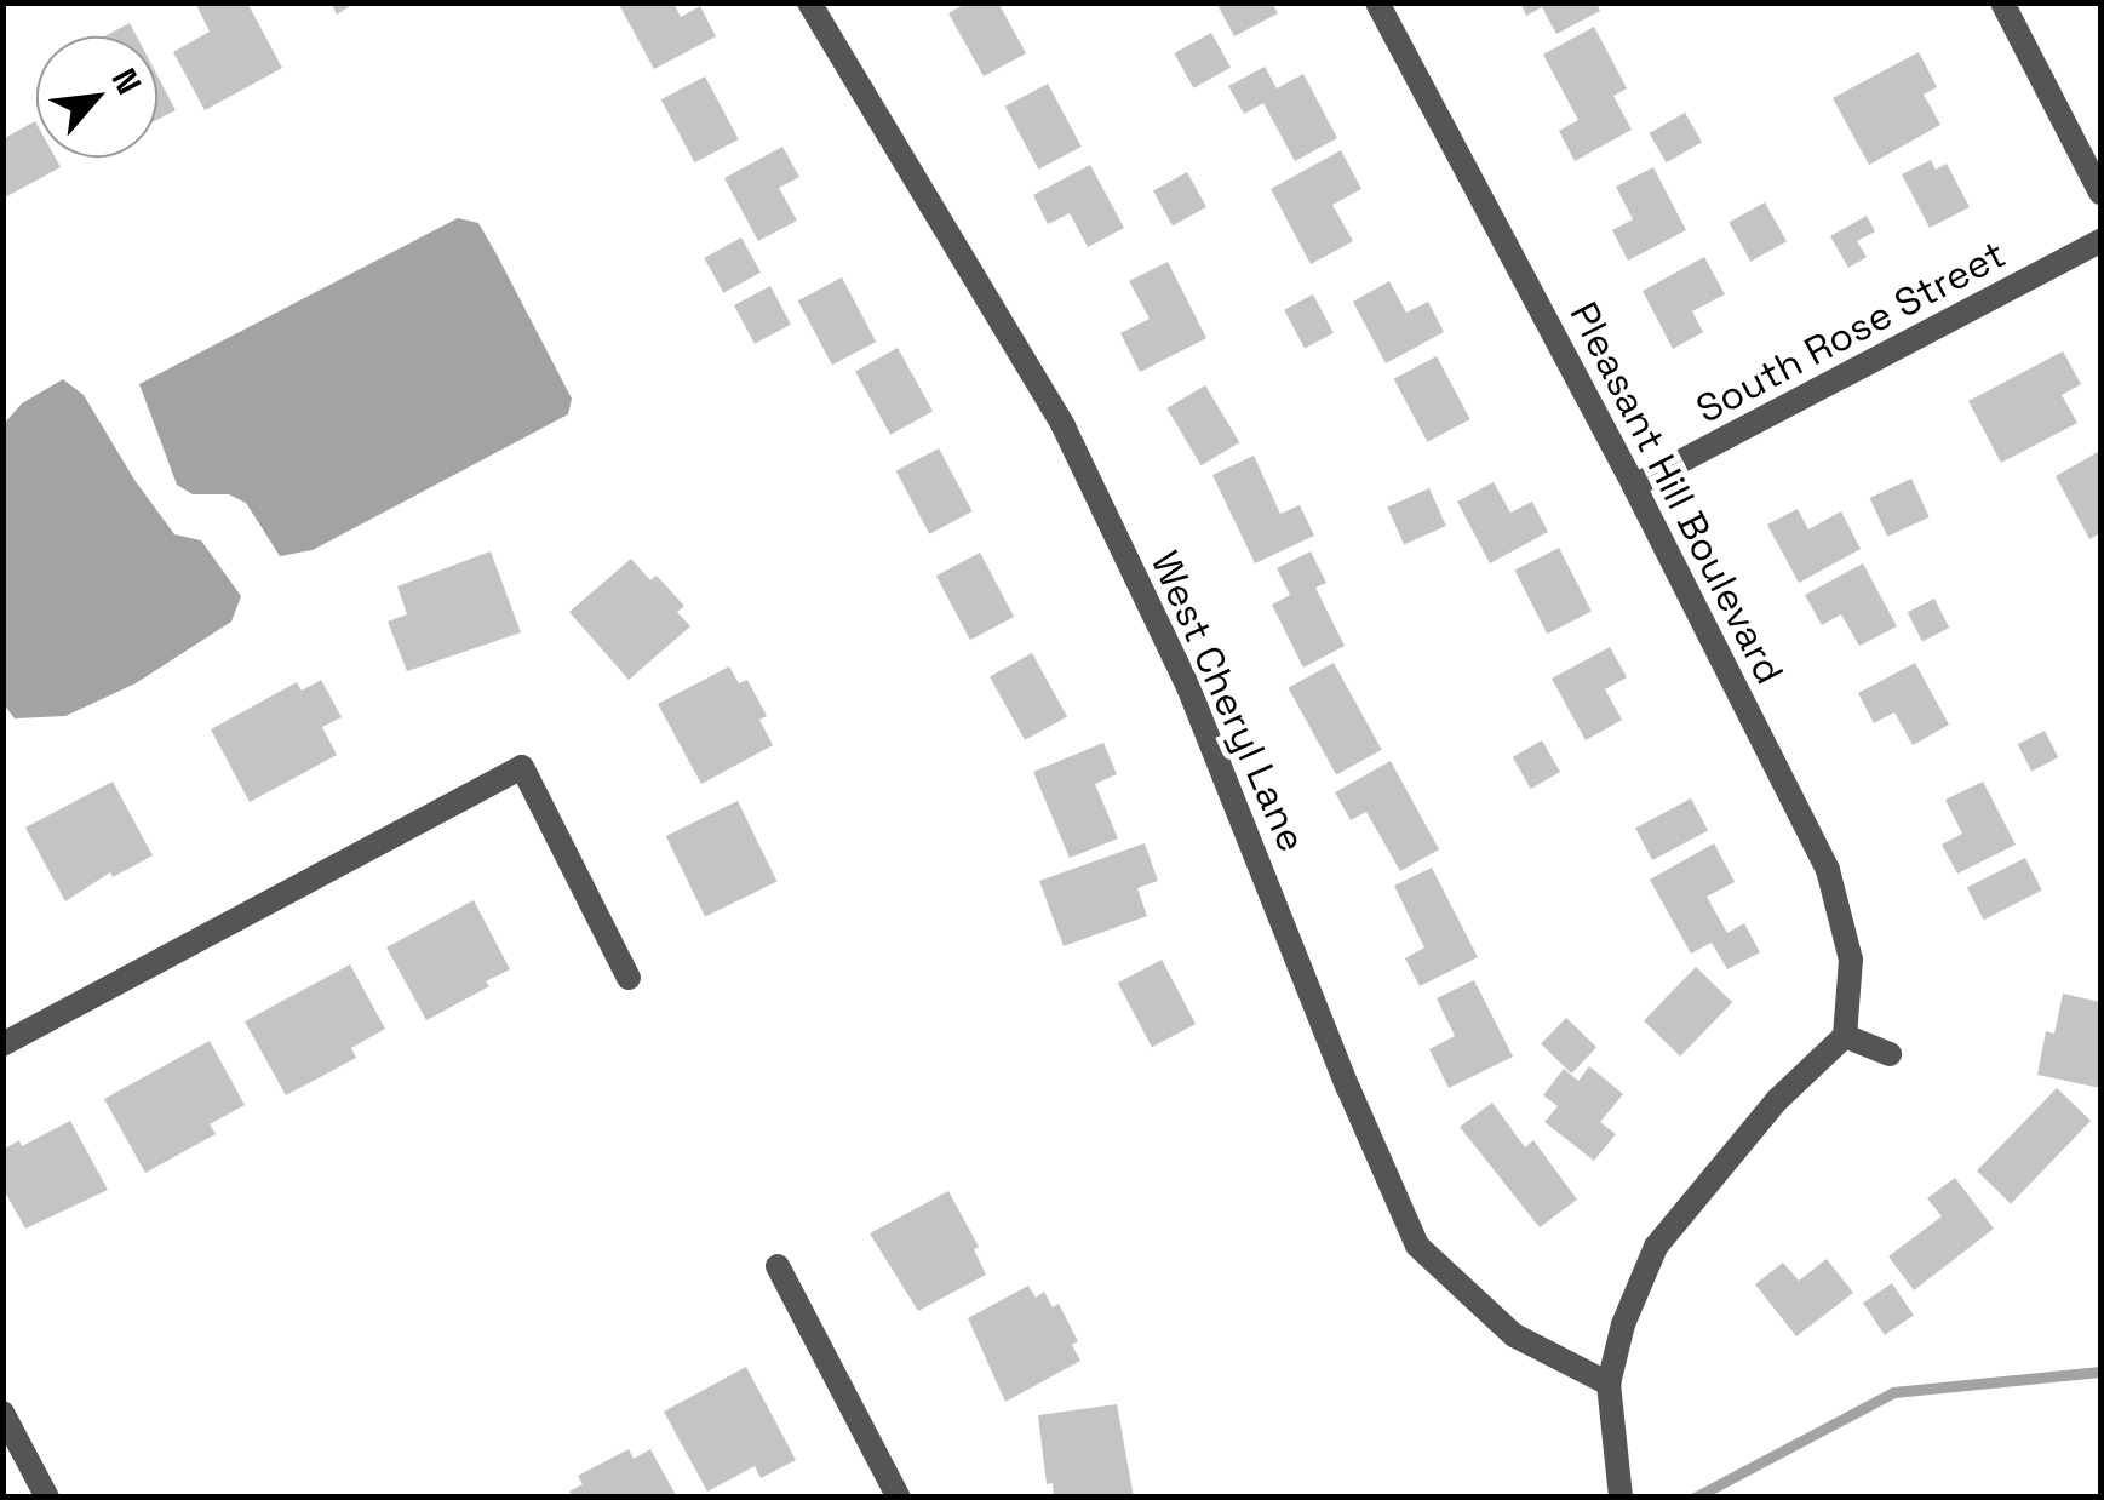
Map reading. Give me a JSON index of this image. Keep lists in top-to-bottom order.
{
  "streets": {
    "street": ["South Rose Street", "Pleasant Hill Boulevard", "West Cheryl Lane"]
  },
  "crossings": [
    ["South Rose Street", "Pleasant Hill Boulevard"]
  ],
  "north": "top right"
}
